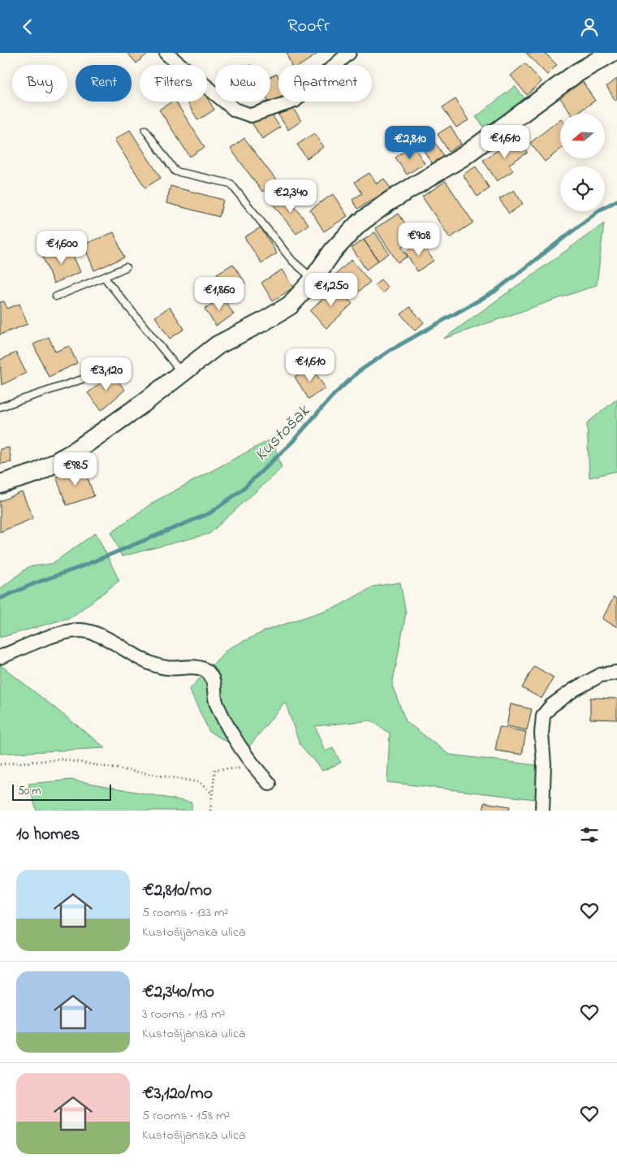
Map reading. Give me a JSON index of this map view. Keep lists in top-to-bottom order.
{
  "water": ["Kustošak"],
  "scale_bar": "50 m",
  "north": "left",
  "page": {
    "header": "Roofr",
    "chip": [
      "Buy",
      "Rent",
      "Filters",
      "New",
      "Apartment"
    ],
    "price": [
      "€1,610",
      "€2,810",
      "€2,340",
      "€908",
      "€1,600",
      "€1,250",
      "€1,860",
      "€1,610",
      "€3,120",
      "€985"
    ],
    "scale": "50 m",
    "heading": "10 homes",
    "list": [
      {
        "name": "€2,810/mo",
        "note": "5 rooms · 133 m² · Kustošijanska ulica"
      },
      {
        "name": "€2,340/mo",
        "note": "3 rooms · 113 m² · Kustošijanska ulica"
      },
      {
        "name": "€3,120/mo",
        "note": "5 rooms · 158 m² · Kustošijanska ulica"
      }
    ]
  }
}
